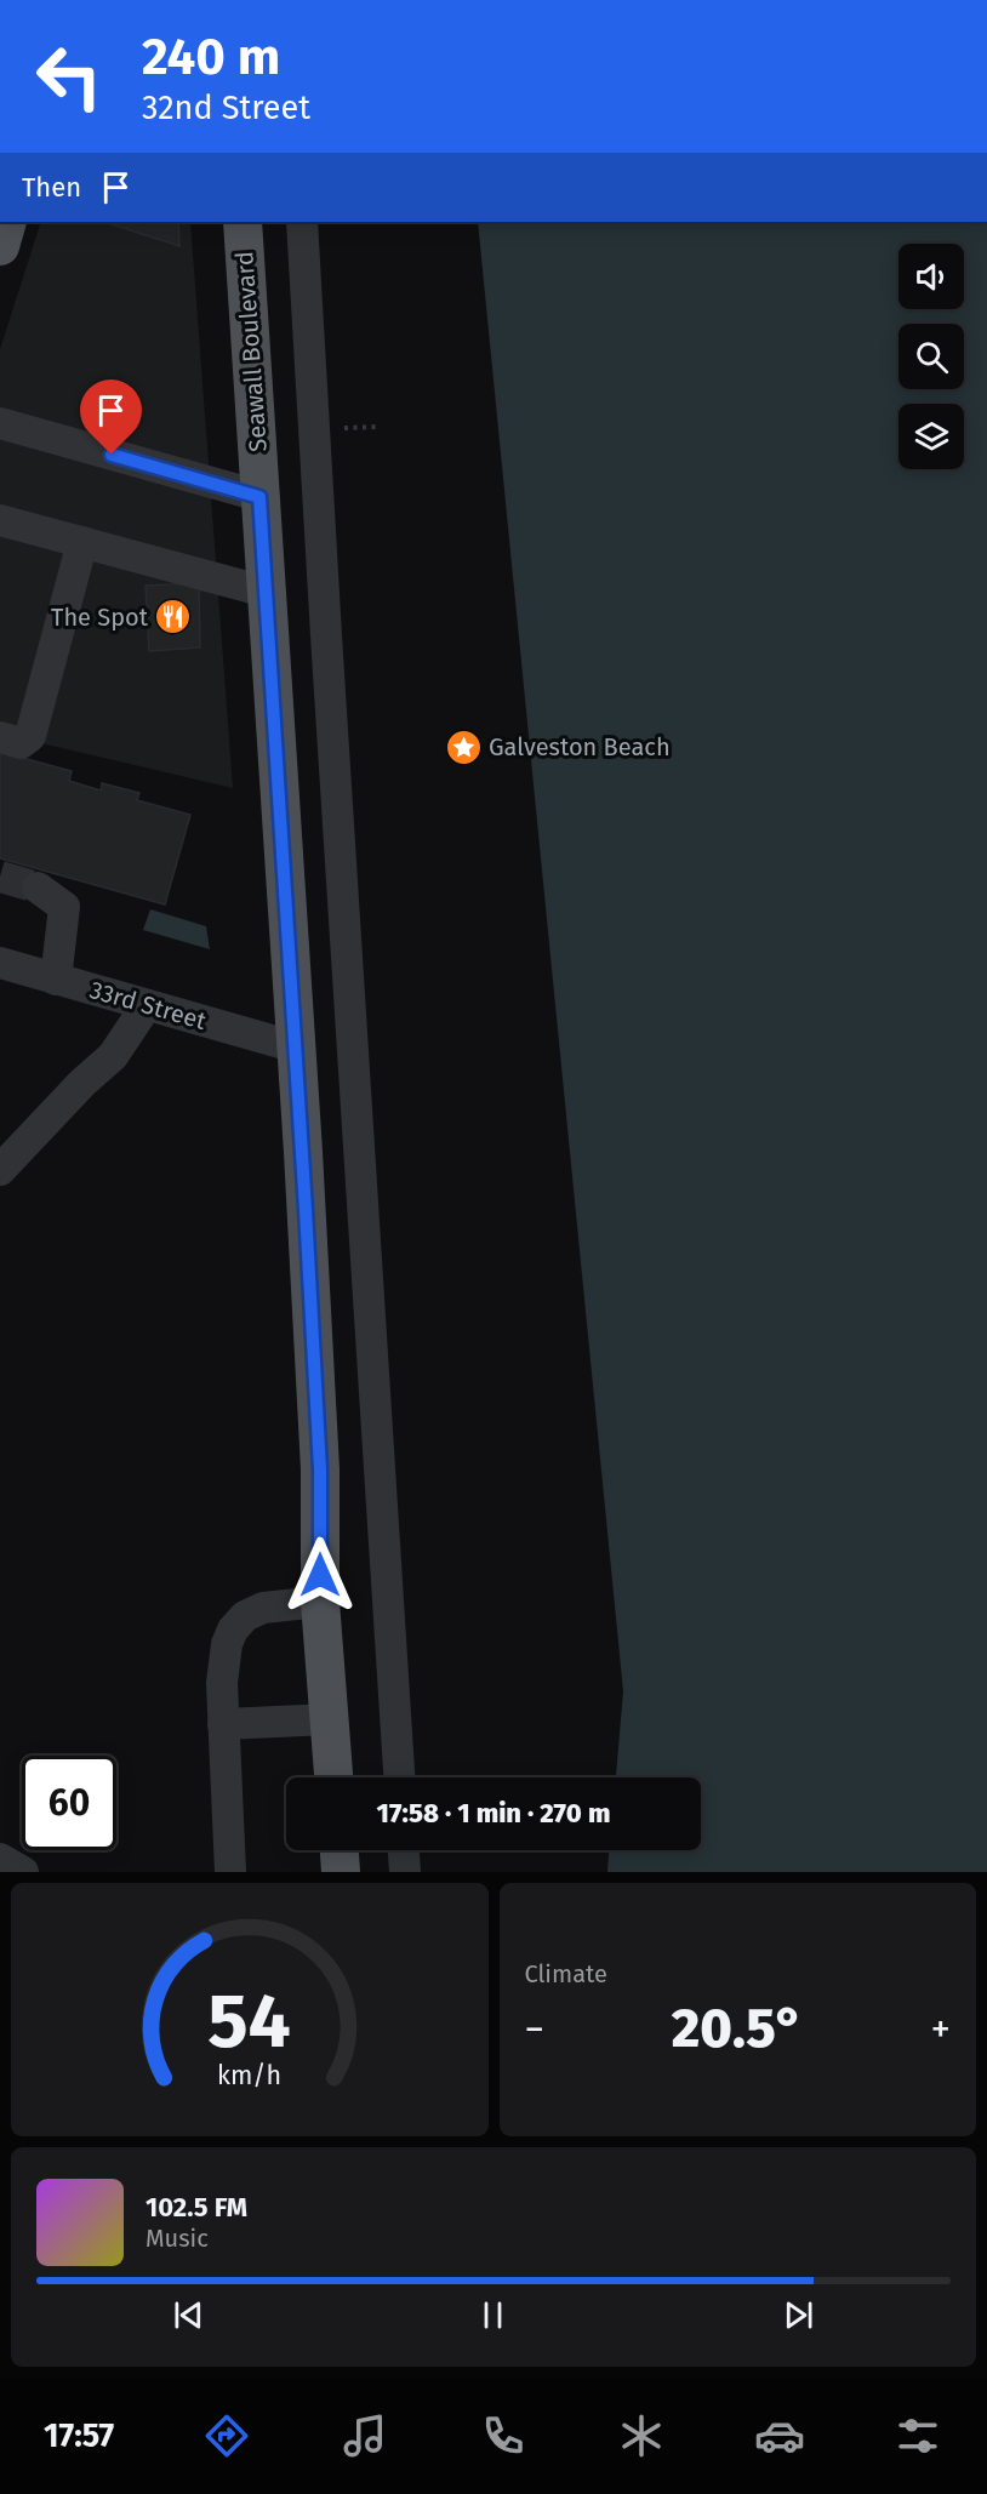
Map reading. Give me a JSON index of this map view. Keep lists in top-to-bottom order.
{
  "streets": {
    "main road": ["Seawall Boulevard"],
    "street": ["33rd Street"]
  },
  "crossings": [
    ["Seawall Boulevard", "33rd Street"]
  ],
  "places": {
    "restaurant": ["The Spot"],
    "place": ["Galveston Beach"]
  },
  "page": {
    "turn": ["240 m", "32nd Street"],
    "then": "Then",
    "limit": "60",
    "trip": "17:58 · 1 min · 270 m",
    "tile": "Climate",
    "heat": ["−", "20.5°", "+"],
    "song": ["102.5 FM", "Music"],
    "tabs": "17:57",
    "gauge": ["54", "km/h"]
  }
}
